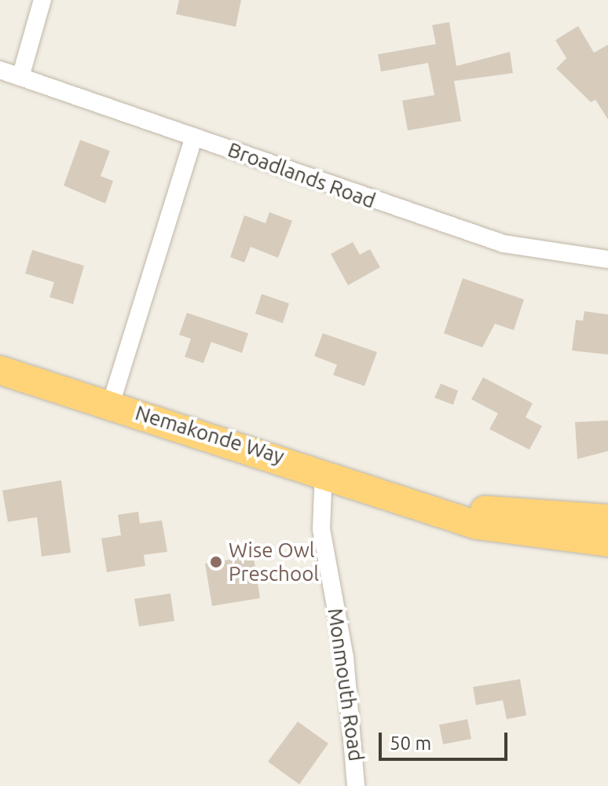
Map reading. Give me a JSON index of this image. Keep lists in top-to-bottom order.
{
  "streets": {
    "highway": ["Nemakonde Way"],
    "street": ["Broadlands Road", "Monmouth Road"]
  },
  "crossings": [
    ["Nemakonde Way", "Monmouth Road"]
  ],
  "places": ["Wise Owl Preschool"],
  "scale_bar": "50 m"
}
